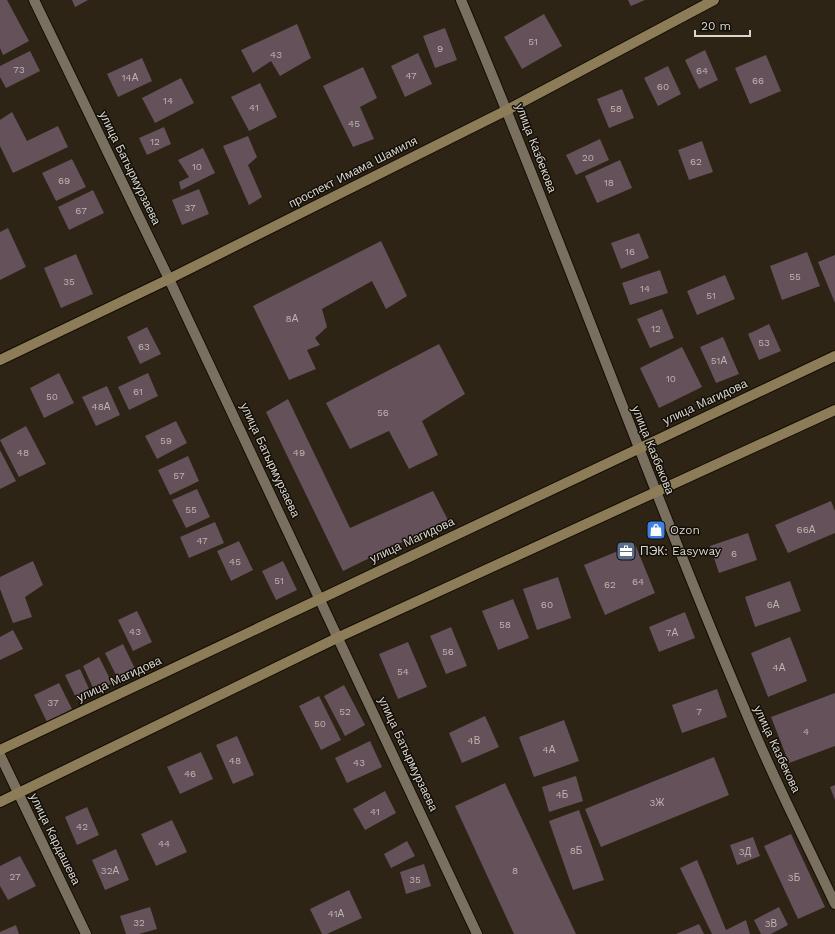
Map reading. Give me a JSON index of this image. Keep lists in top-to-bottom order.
{
  "streets": {
    "main road": ["проспект Имама Шамиля", "улица Магидова"],
    "street": ["улица Казбекова", "улица Батырмурзаева", "улица Кардашева"]
  },
  "crossings": [
    ["улица Казбекова", "проспект Имама Шамиля"],
    ["улица Казбекова", "улица Магидова"],
    ["улица Батырмурзаева", "проспект Имама Шамиля"],
    ["улица Батырмурзаева", "улица Магидова"]
  ],
  "places": {
    "shop": ["Ozon"],
    "office": ["ПЭК: Easyway"]
  },
  "house_numbers": [
    "51",
    "9",
    "43",
    "73",
    "64",
    "47",
    "14А",
    "66",
    "60",
    "14",
    "41",
    "58",
    "45",
    "12",
    "20",
    "62",
    "10",
    "69",
    "18",
    "37",
    "67",
    "16",
    "55",
    "35",
    "14",
    "51",
    "8А",
    "12",
    "53",
    "63",
    "51А",
    "10",
    "61",
    "50",
    "48А",
    "56",
    "59",
    "48",
    "49",
    "57",
    "55",
    "66А",
    "47",
    "6",
    "45",
    "51",
    "64",
    "62",
    "60",
    "6А",
    "58",
    "43",
    "7А",
    "56",
    "4А",
    "54",
    "37",
    "52",
    "7",
    "50",
    "4",
    "4В",
    "4А",
    "48",
    "43",
    "46",
    "4Б",
    "3Ж",
    "41",
    "42",
    "44",
    "8Б",
    "3Д",
    "32А",
    "8",
    "27",
    "3Б",
    "35",
    "41А",
    "32",
    "3В"
  ],
  "scale_bar": "20 m"
}
